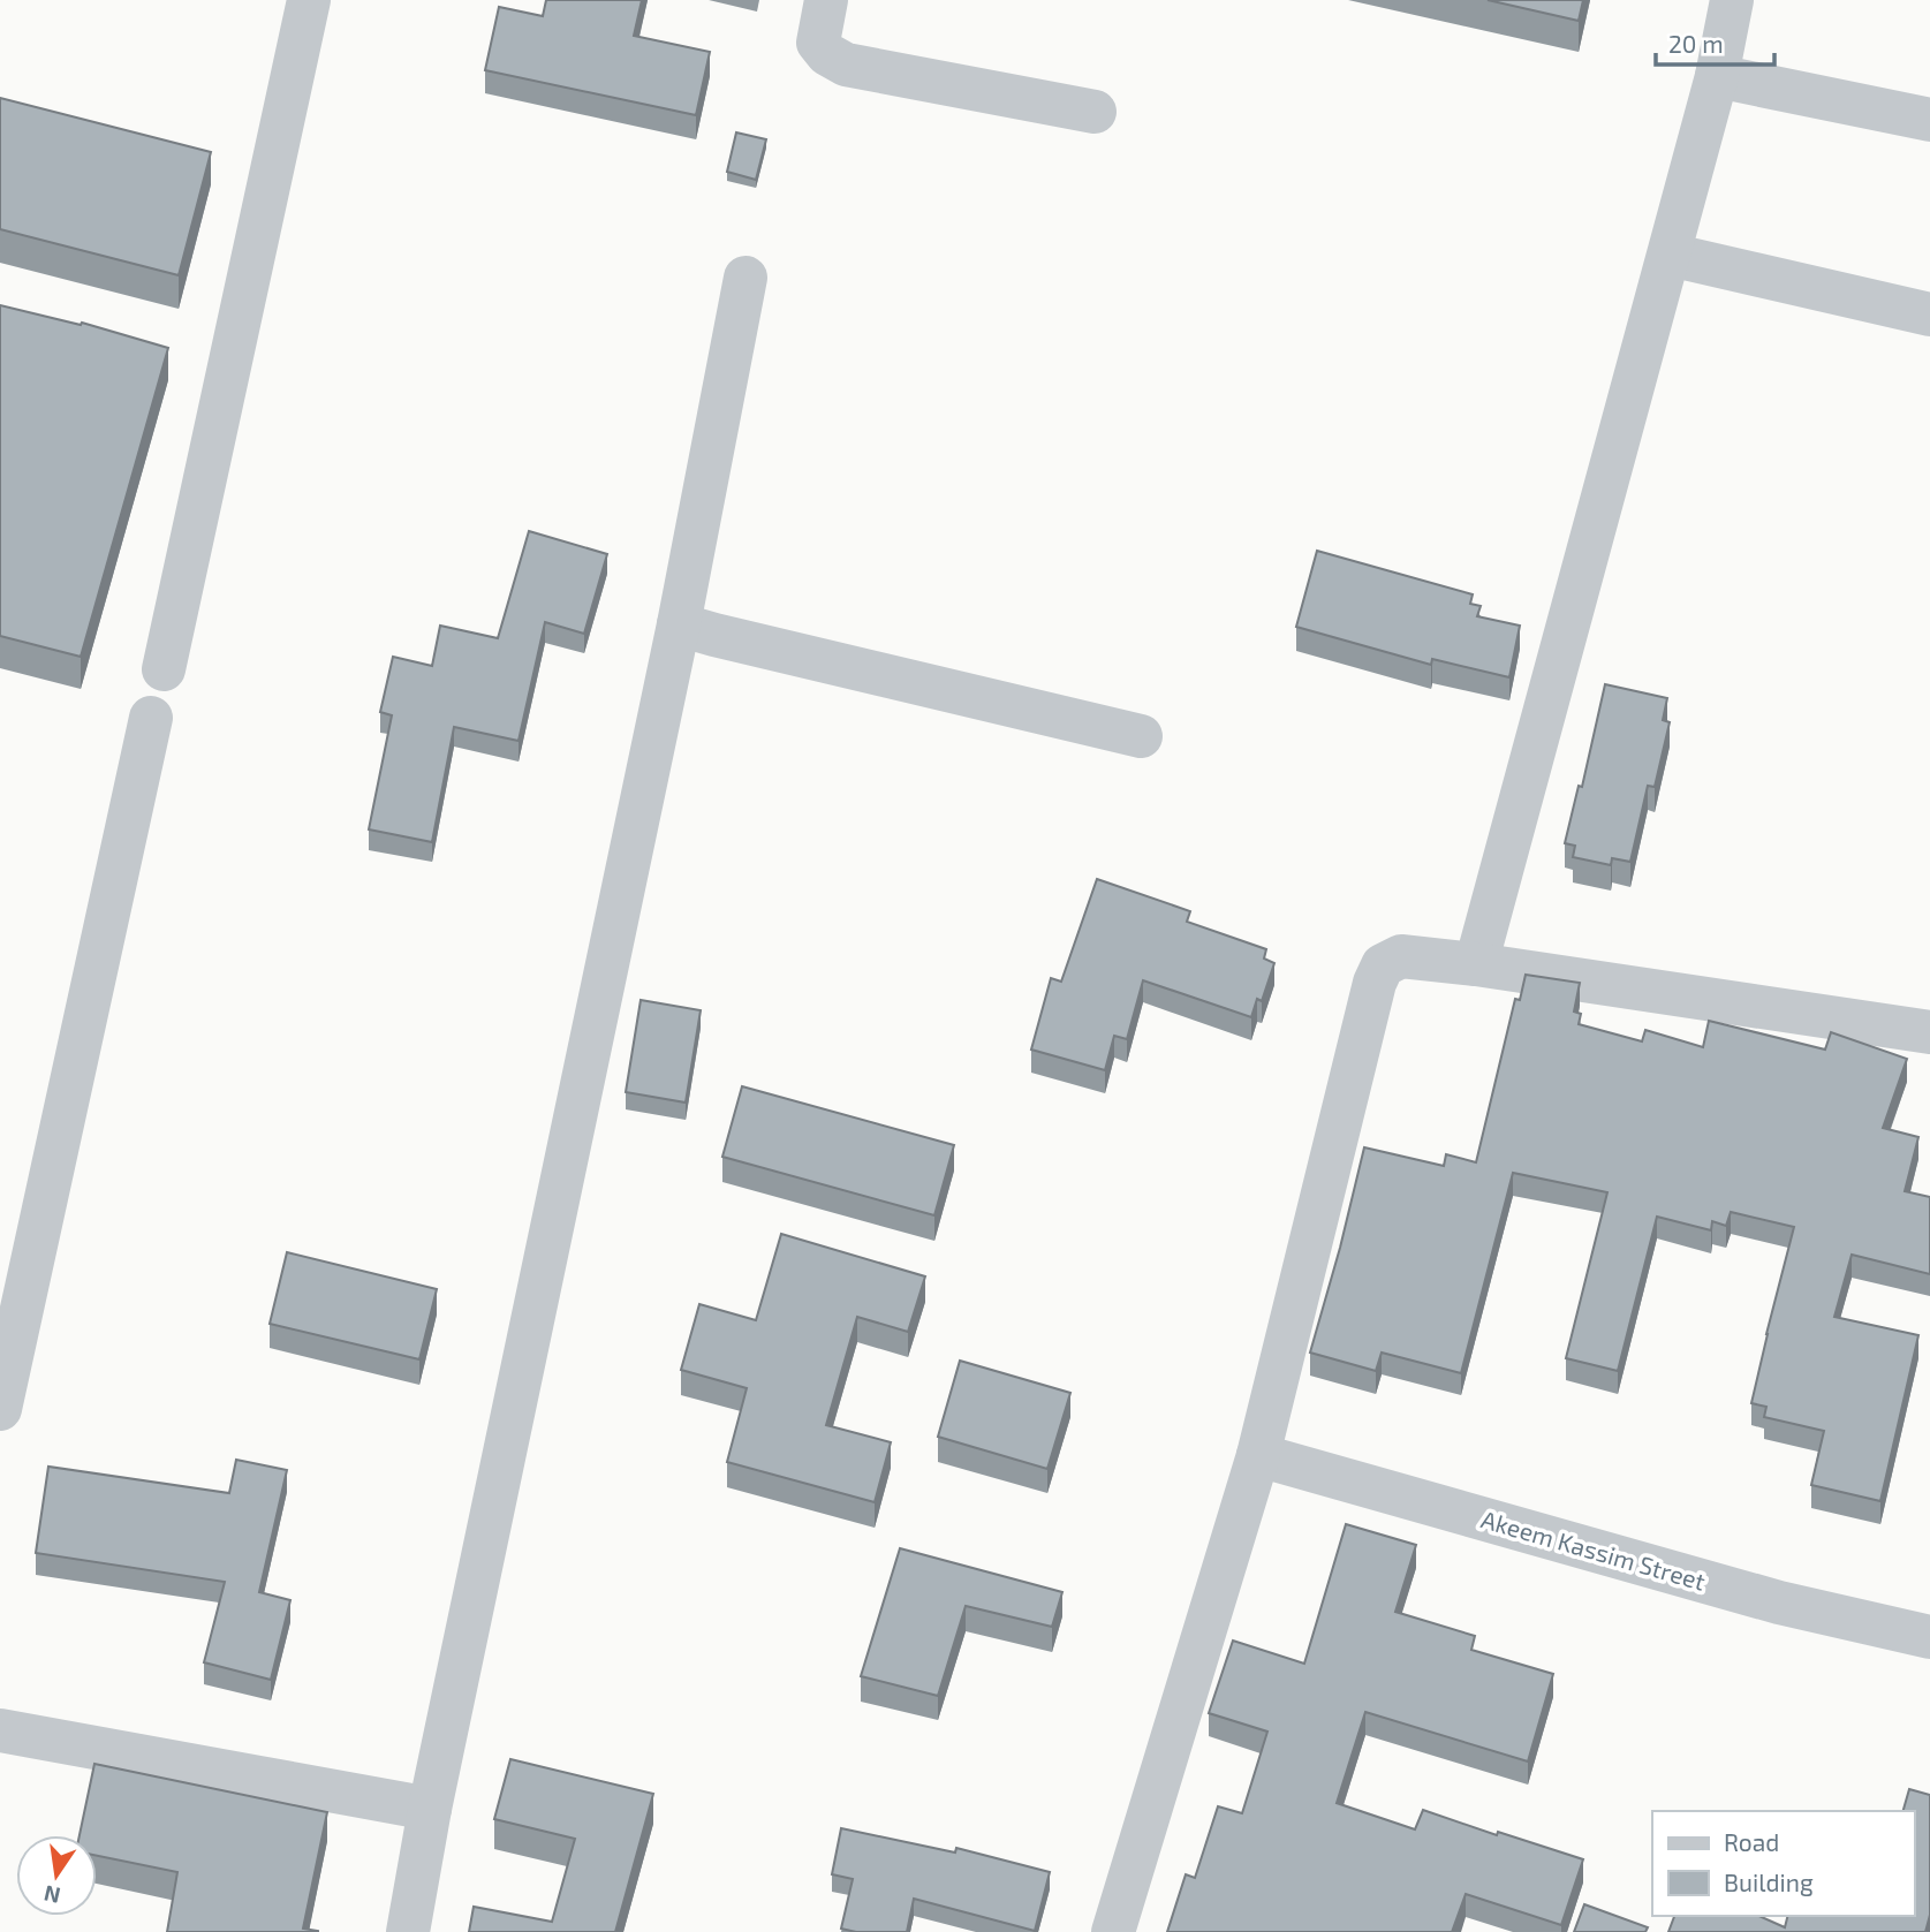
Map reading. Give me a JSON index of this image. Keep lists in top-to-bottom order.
{
  "streets": {
    "street": ["Akeem Kassim Street"]
  },
  "legend": ["Road", "Building"],
  "scale_bar": "20 m",
  "north": "bottom"
}
